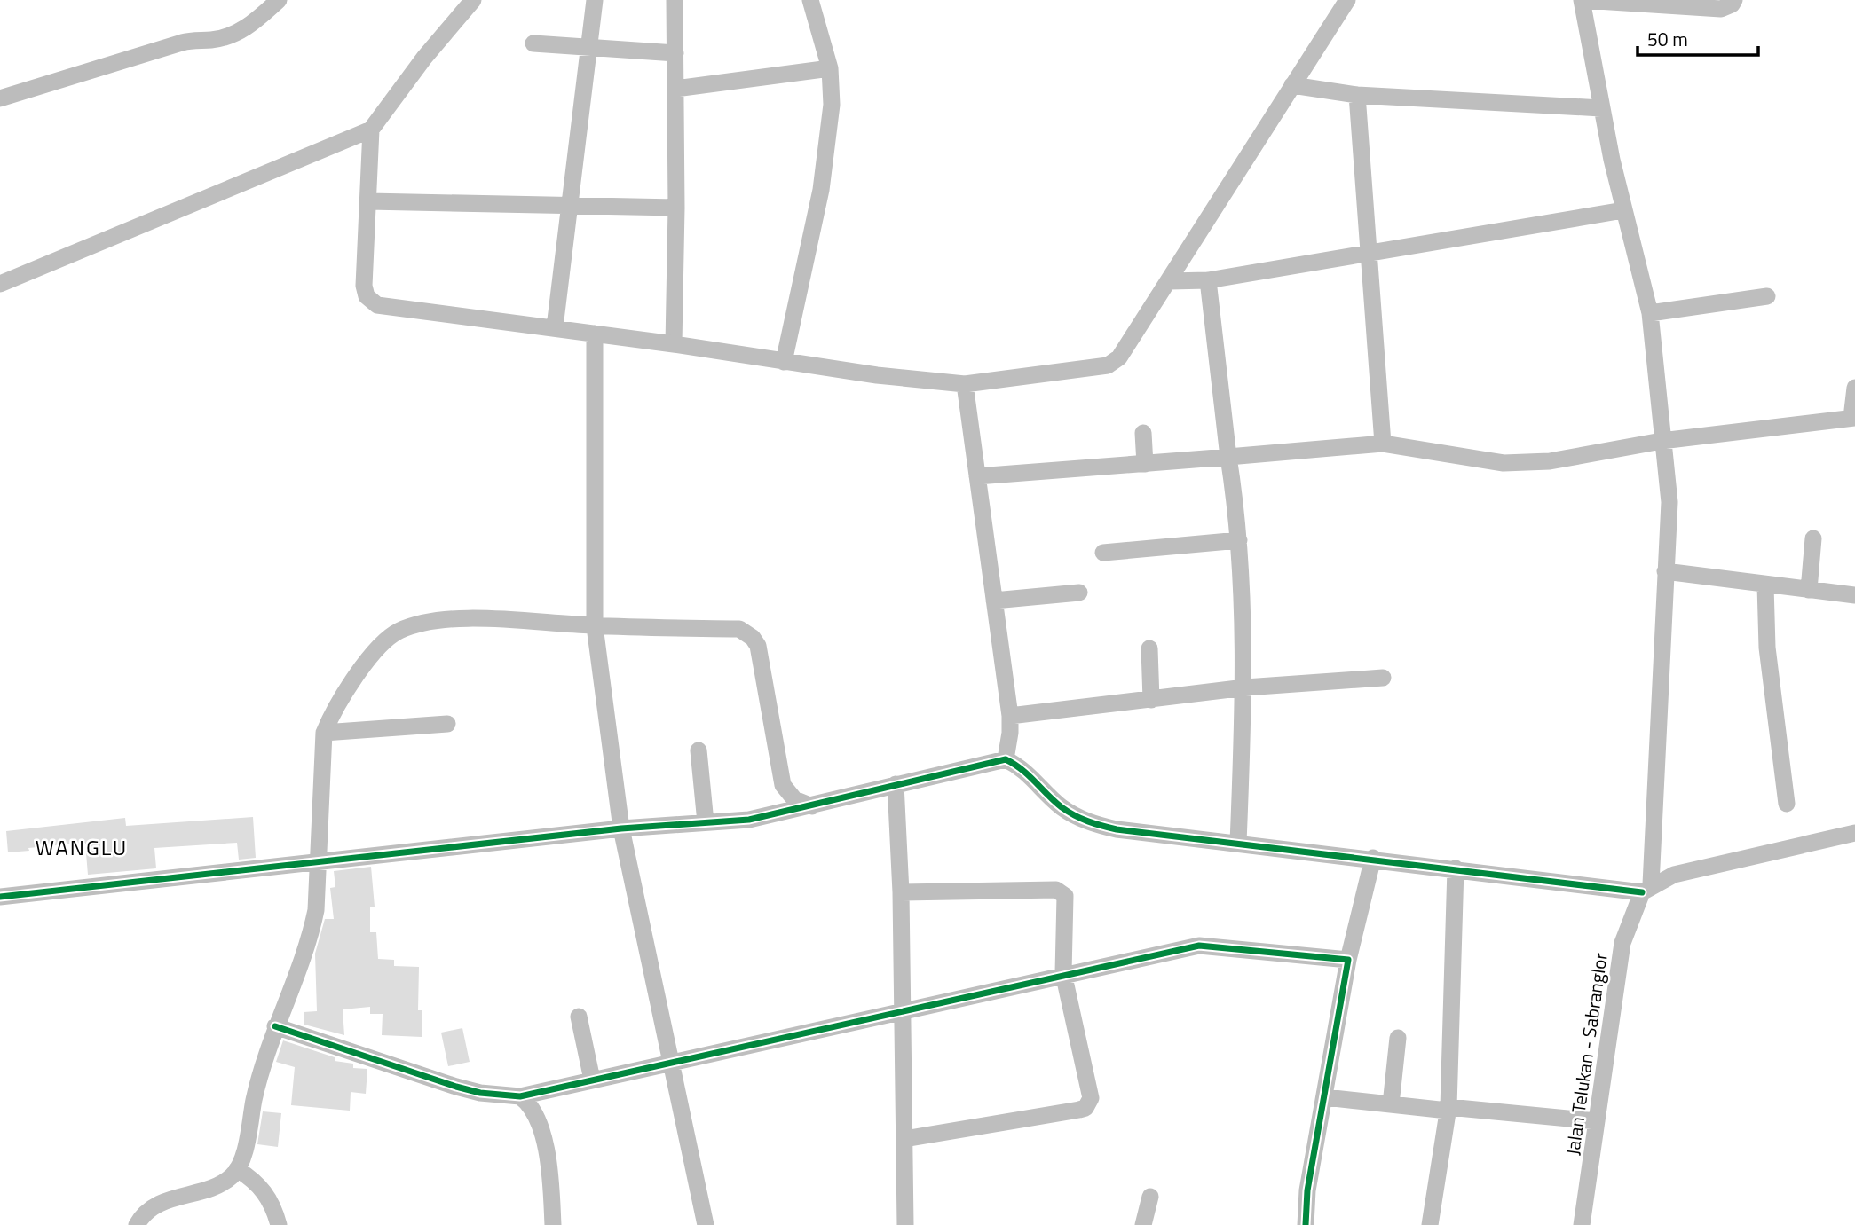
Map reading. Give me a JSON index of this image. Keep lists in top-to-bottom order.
{
  "streets": {
    "street": ["Jalan Telukan - Sabranglor"]
  },
  "districts": ["WANGLU"],
  "scale_bar": "50 m"
}
